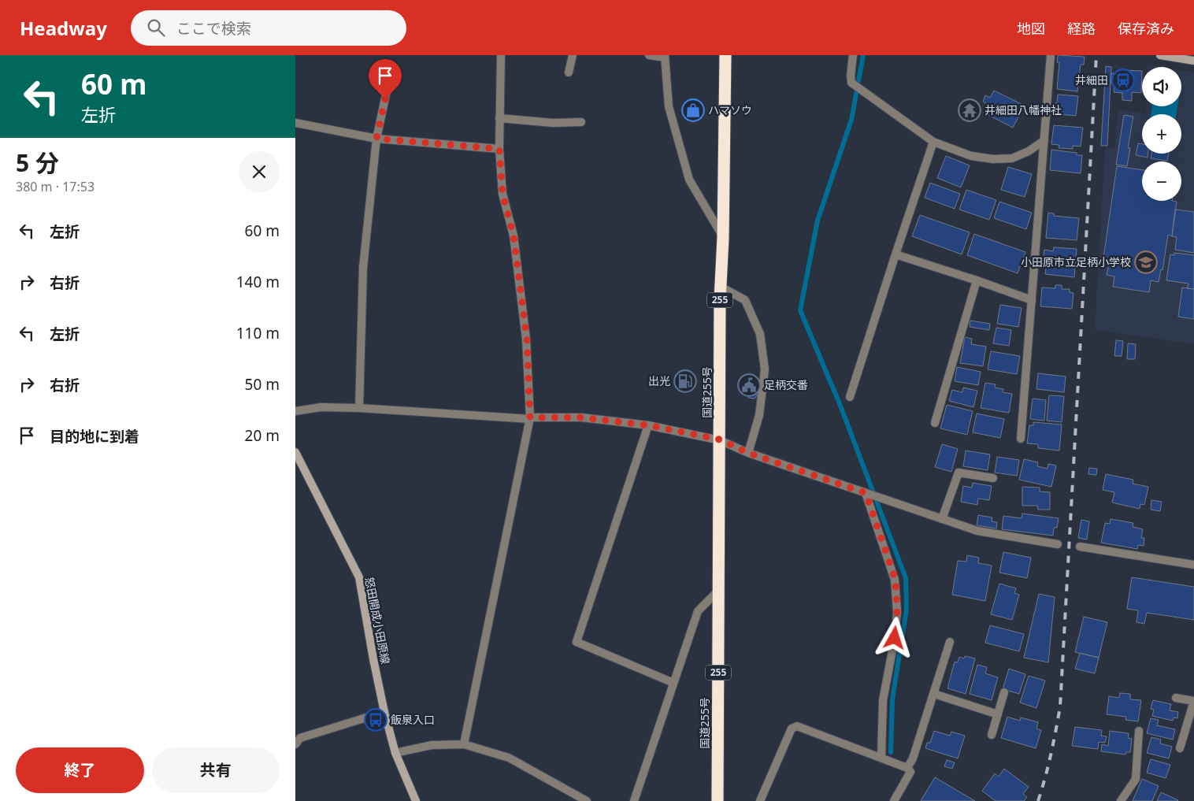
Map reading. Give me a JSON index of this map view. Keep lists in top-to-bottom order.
{
  "streets": {
    "highway": ["255", "国道255号"],
    "main road": ["怒田開成小田原線"]
  },
  "places": {
    "station": ["井細田"],
    "shop": ["ハマソウ"],
    "temple": ["井細田八幡神社"],
    "school or university": ["小田原市立足柄小学校"],
    "fuel station": ["出光"],
    "public building": ["足柄交番"],
    "bus stop": ["飯泉入口"]
  },
  "page": {
    "header": "Headway",
    "search": "ここで検索",
    "nav": ["地図", "経路", "保存済み"],
    "turn": ["60 m", "左折"],
    "map_buttons": ["+", "−"],
    "heading": ["5 分", "380 m · 17:53"],
    "list": [
      {
        "name": "左折",
        "value": "60 m"
      },
      {
        "name": "右折",
        "value": "140 m"
      },
      {
        "name": "左折",
        "value": "110 m"
      },
      {
        "name": "右折",
        "value": "50 m"
      },
      {
        "name": "目的地に到着",
        "value": "20 m"
      }
    ],
    "buttons": ["終了", "共有"]
  }
}
